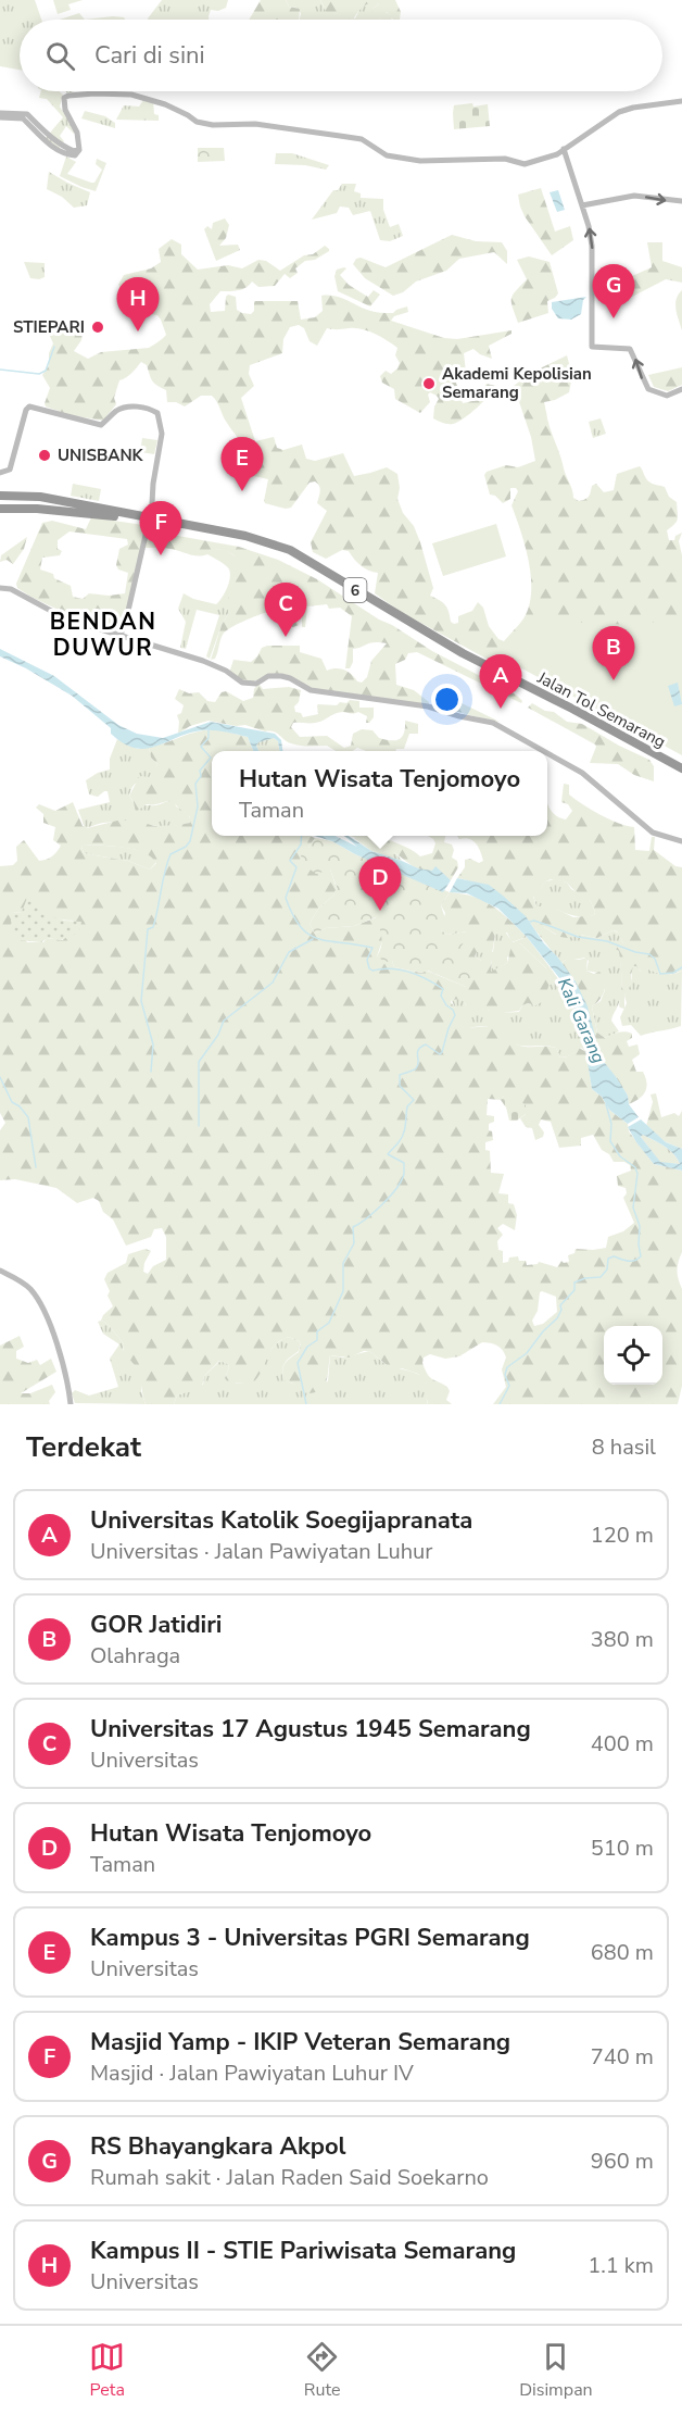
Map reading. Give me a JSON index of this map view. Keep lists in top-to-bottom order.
{
  "streets": {
    "highway": ["6", "Jalan Tol Semarang"]
  },
  "districts": ["BENDAN DUWUR"],
  "water": ["Kali Garang"],
  "places": ["STIEPARI", "Akademi Kepolisian Semarang", "UNISBANK"],
  "page": {
    "search": "Cari di sini",
    "pins": [
      "G",
      "H",
      "E",
      "F",
      "C",
      "B",
      "A",
      "D"
    ],
    "popup": ["Hutan Wisata Tenjomoyo", "Taman"],
    "heading": ["Terdekat", "8 hasil"],
    "list": [
      {
        "mark": "A",
        "name": "Universitas Katolik Soegijapranata",
        "note": "Universitas · Jalan Pawiyatan Luhur",
        "value": "120 m"
      },
      {
        "mark": "B",
        "name": "GOR Jatidiri",
        "note": "Olahraga",
        "value": "380 m"
      },
      {
        "mark": "C",
        "name": "Universitas 17 Agustus 1945 Semarang",
        "note": "Universitas",
        "value": "400 m"
      },
      {
        "mark": "D",
        "name": "Hutan Wisata Tenjomoyo",
        "note": "Taman",
        "value": "510 m"
      },
      {
        "mark": "E",
        "name": "Kampus 3 - Universitas PGRI Semarang",
        "note": "Universitas",
        "value": "680 m"
      },
      {
        "mark": "F",
        "name": "Masjid Yamp - IKIP Veteran Semarang",
        "note": "Masjid · Jalan Pawiyatan Luhur IV",
        "value": "740 m"
      },
      {
        "mark": "G",
        "name": "RS Bhayangkara Akpol",
        "note": "Rumah sakit · Jalan Raden Said Soekarno",
        "value": "960 m"
      },
      {
        "mark": "H",
        "name": "Kampus II - STIE Pariwisata Semarang",
        "note": "Universitas",
        "value": "1.1 km"
      }
    ],
    "nav": ["Peta", "Rute", "Disimpan"]
  }
}
